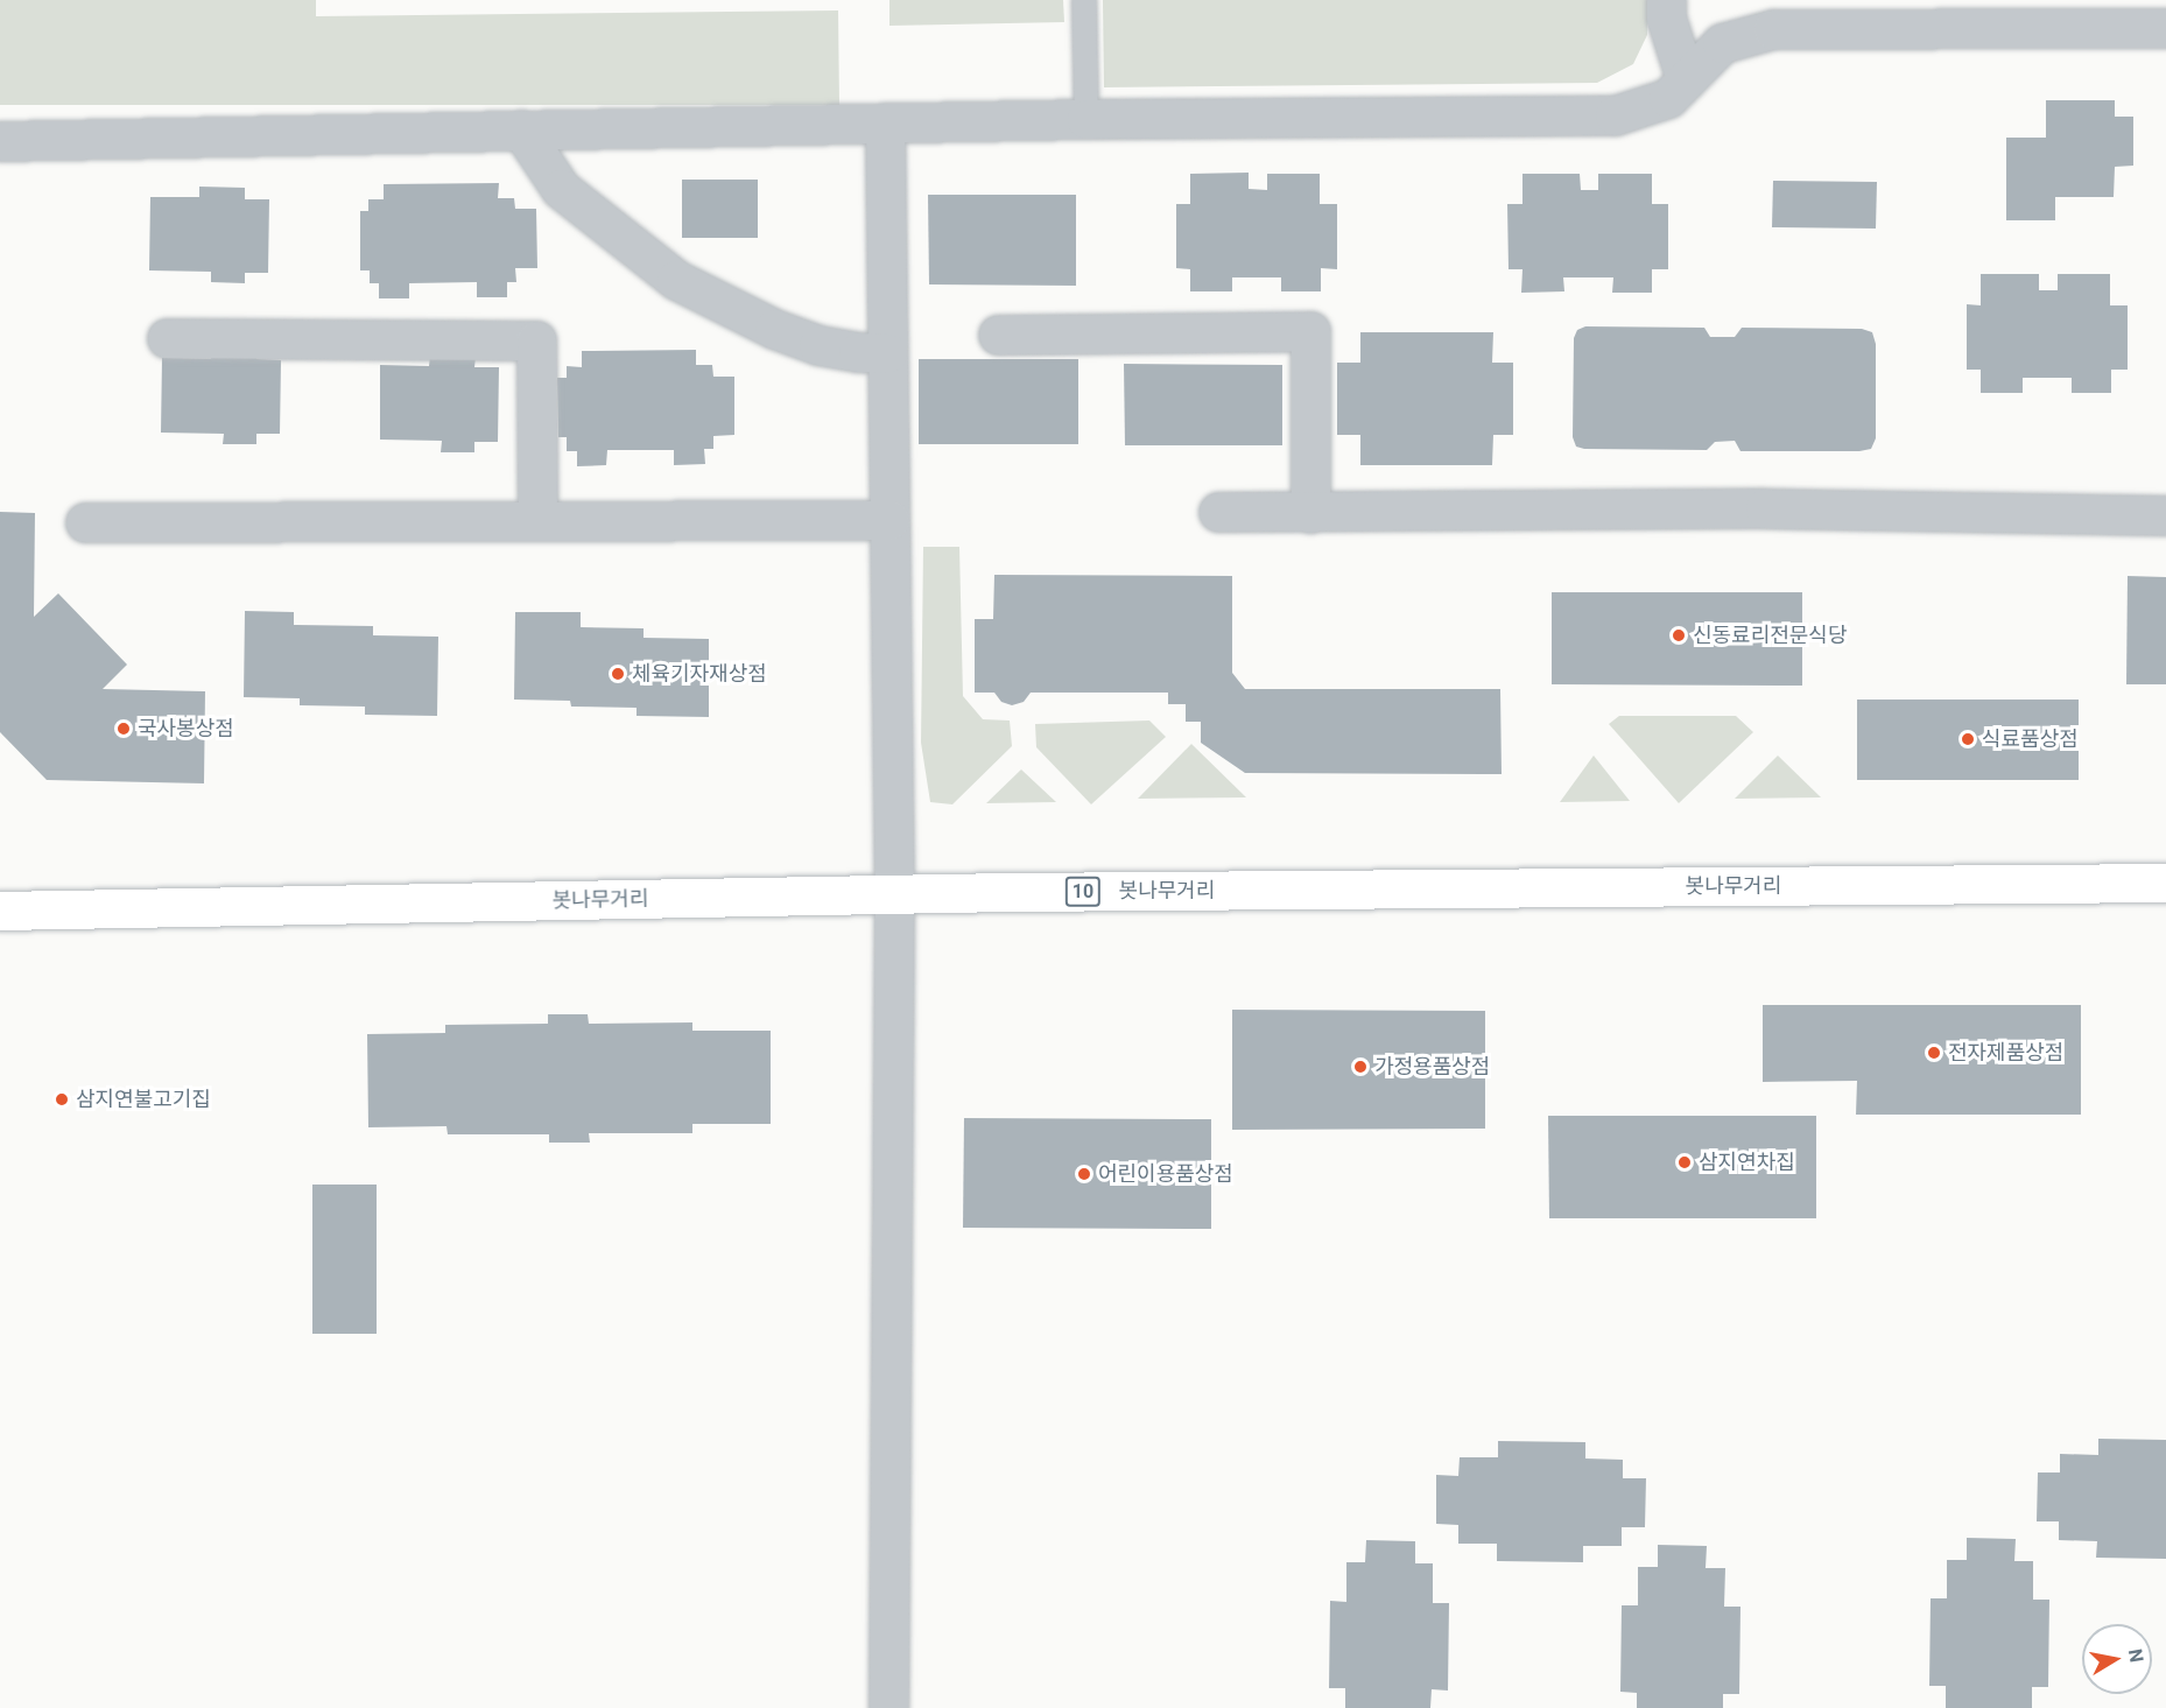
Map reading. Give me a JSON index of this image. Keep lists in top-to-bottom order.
{
  "streets": {
    "main road": ["봇나무거리", "10"]
  },
  "places": [
    "신동료리전문식당",
    "체육기자재상점",
    "국사봉상점",
    "식료품상점",
    "전자제품상점",
    "가정용품상점",
    "삼지연불고기집",
    "삼지연차집",
    "어린이용품상점"
  ],
  "north": "right"
}
